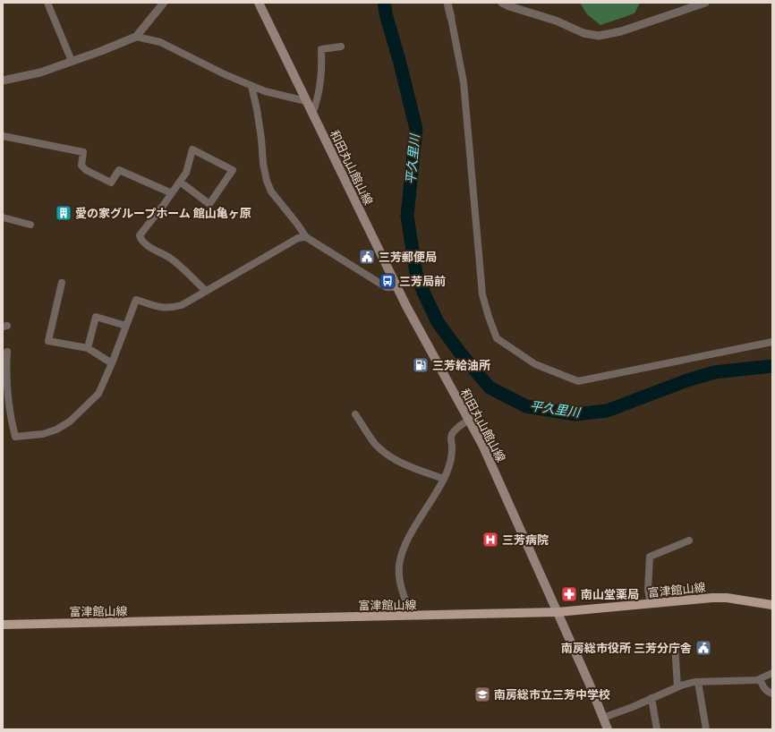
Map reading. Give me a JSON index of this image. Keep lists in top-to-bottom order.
{
  "streets": {
    "main road": ["和田丸山館山線", "富津館山線"]
  },
  "crossings": [
    ["和田丸山館山線", "富津館山線"]
  ],
  "water": ["平久里川"],
  "places": {
    "building": ["愛の家グループホーム 館山亀ヶ原"],
    "public building": ["三芳郵便局", "南房総市役所 三芳分庁舎"],
    "bus stop": ["三芳局前"],
    "fuel station": ["三芳給油所"],
    "hospital": ["三芳病院"],
    "pharmacy": ["南山堂薬局"],
    "school or university": ["南房総市立三芳中学校"]
  }
}
